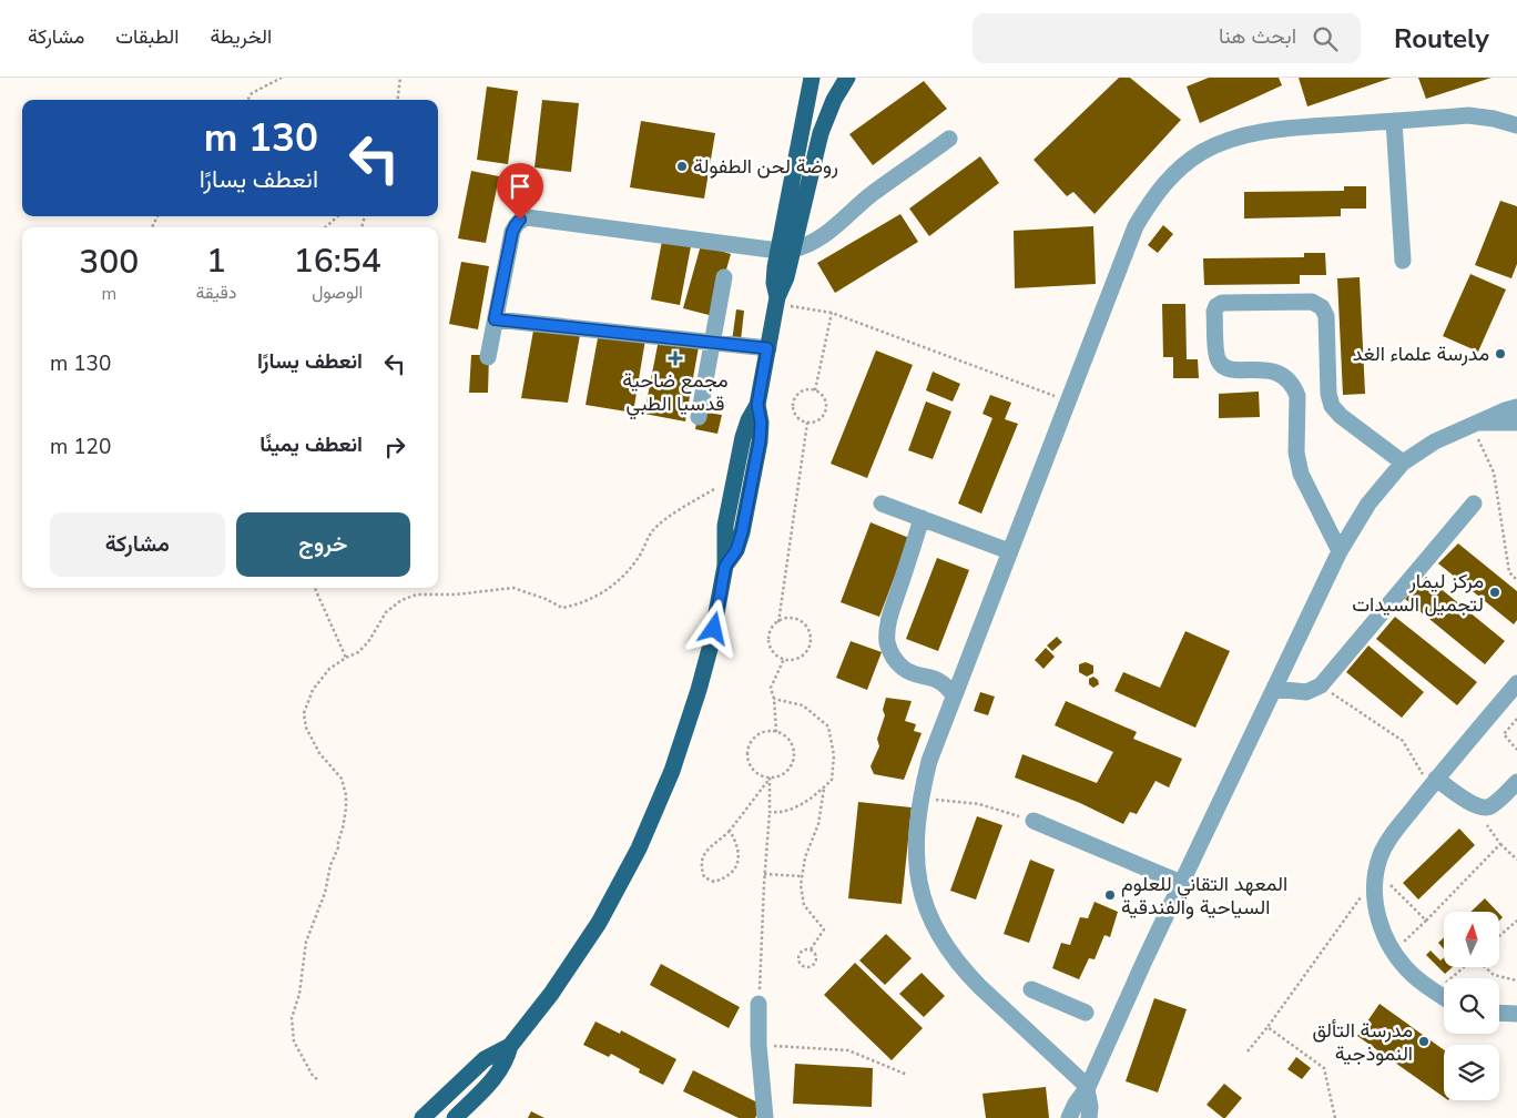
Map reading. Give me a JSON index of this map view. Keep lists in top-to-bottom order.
{
  "places": {
    "other": [
      "روضة لحن الطفولة",
      "مدرسة علماء الغد",
      "مركز ليمار لتجميل السيدات",
      "المعهد التقاني للعلوم السياحية والفندقية",
      "مدرسة التألق النموذجية"
    ],
    "health": ["مجمع ضاحية قدسيا الطبي"]
  },
  "north": "top",
  "page": {
    "header": "Routely",
    "search": "ابحث هنا",
    "nav": ["الخريطة", "الطبقات", "مشاركة"],
    "turn": ["130 m", "انعطف يسارًا"],
    "eta": [
      "16:54",
      "الوصول",
      "1",
      "دقيقة",
      "300",
      "m"
    ],
    "list": [
      {
        "name": "انعطف يسارًا",
        "value": "130 m"
      },
      {
        "name": "انعطف يمينًا",
        "value": "120 m"
      }
    ],
    "buttons": ["خروج", "مشاركة"]
  }
}
